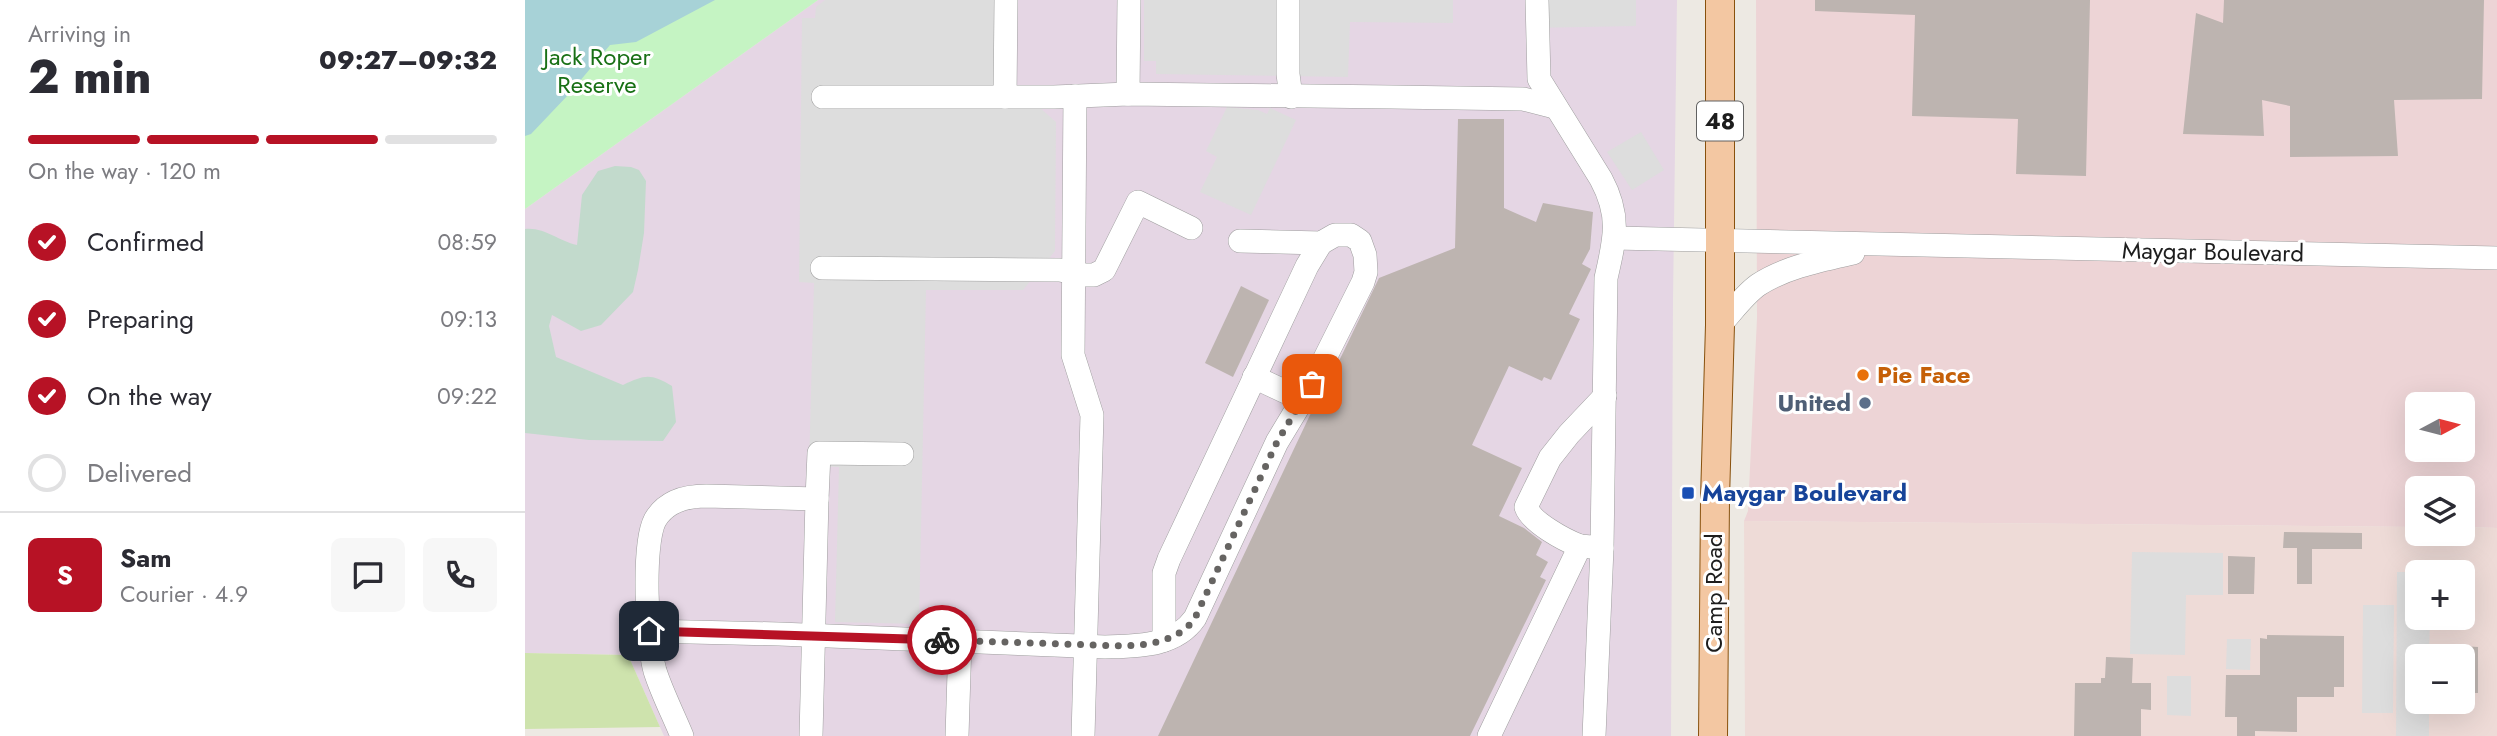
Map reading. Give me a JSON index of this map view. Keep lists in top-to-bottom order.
{
  "streets": {
    "main road": ["48", "Camp Road"],
    "street": ["Maygar Boulevard"]
  },
  "crossings": [
    ["Maygar Boulevard", "Camp Road"]
  ],
  "parks": ["Jack Roper Reserve"],
  "places": {
    "other": ["Pie Face", "United"],
    "transit": ["Maygar Boulevard"]
  },
  "north": "right",
  "page": {
    "heading": ["2 min", "Arriving in", "09:27–09:32"],
    "panel": ["Sam", "Courier · 4.9"],
    "bar": "On the way · 120 m",
    "list": [
      ["Confirmed", "08:59"],
      ["Preparing", "09:13"],
      ["On the way", "09:22"],
      "Delivered"
    ],
    "map_buttons": ["+", "−"],
    "round": "S"
  }
}
